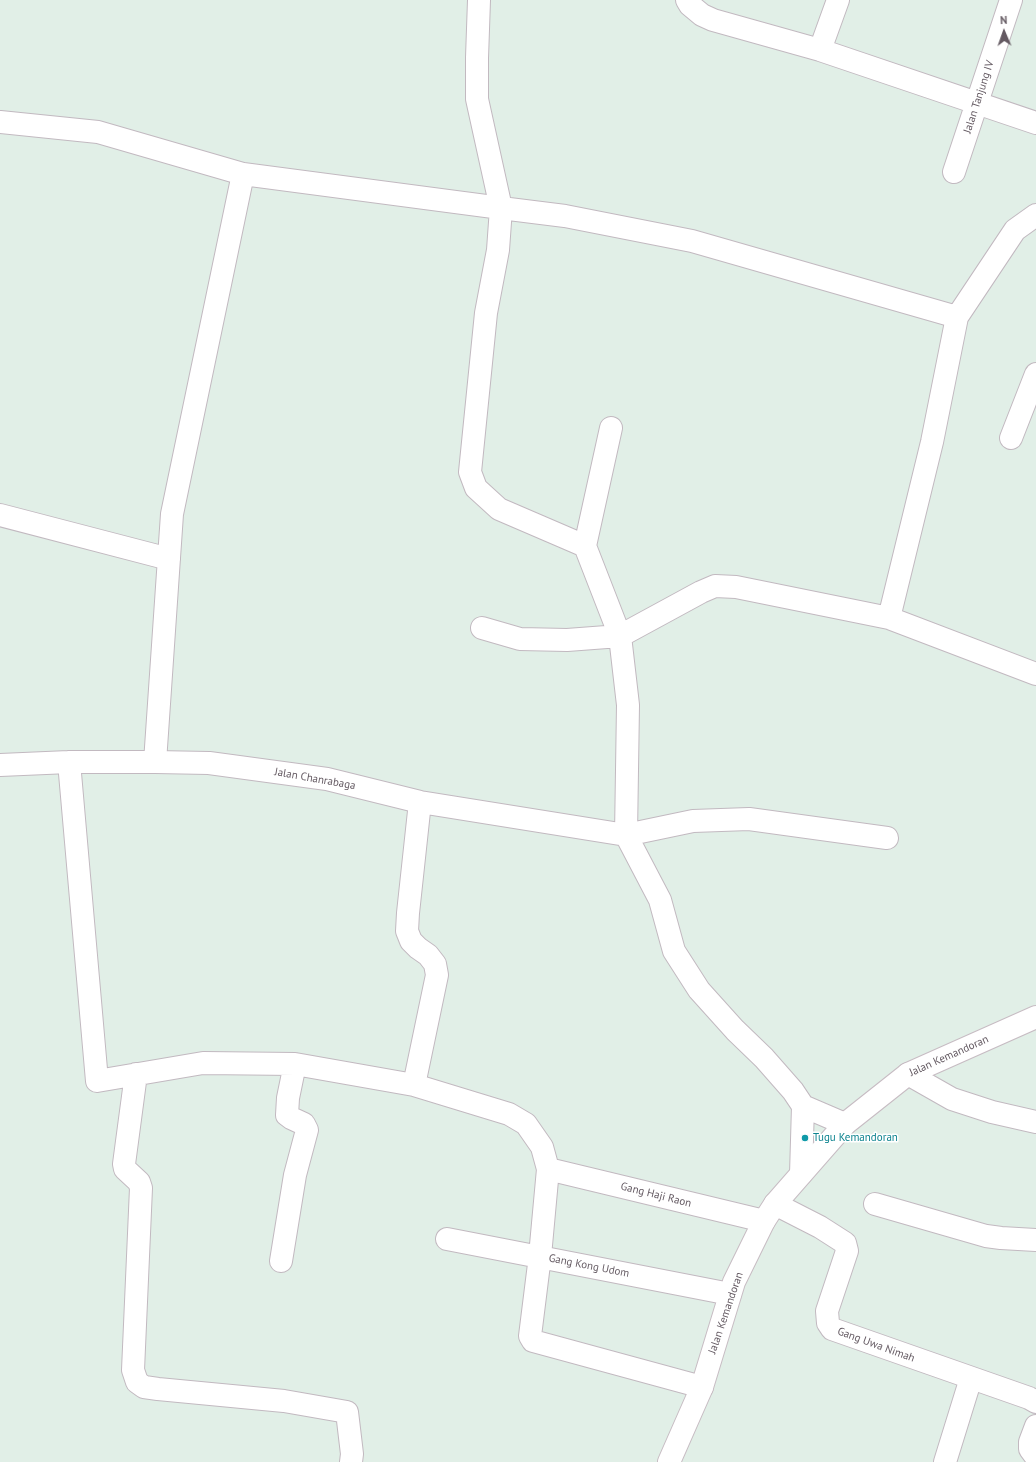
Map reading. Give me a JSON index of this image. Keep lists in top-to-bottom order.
{
  "streets": {
    "street": [
      "Jalan Tanjung IV",
      "Jalan Chanrabaga",
      "Jalan Kemandoran",
      "Gang Haji Raon",
      "Gang Kong Udom",
      "Gang Uwa Nimah"
    ]
  },
  "crossings": [
    ["Jalan Kemandoran", "Gang Haji Raon"],
    ["Jalan Kemandoran", "Gang Kong Udom"],
    ["Jalan Kemandoran", "Gang Uwa Nimah"],
    ["Gang Haji Raon", "Gang Uwa Nimah"]
  ],
  "places": ["Tugu Kemandoran"],
  "north": "top"
}
